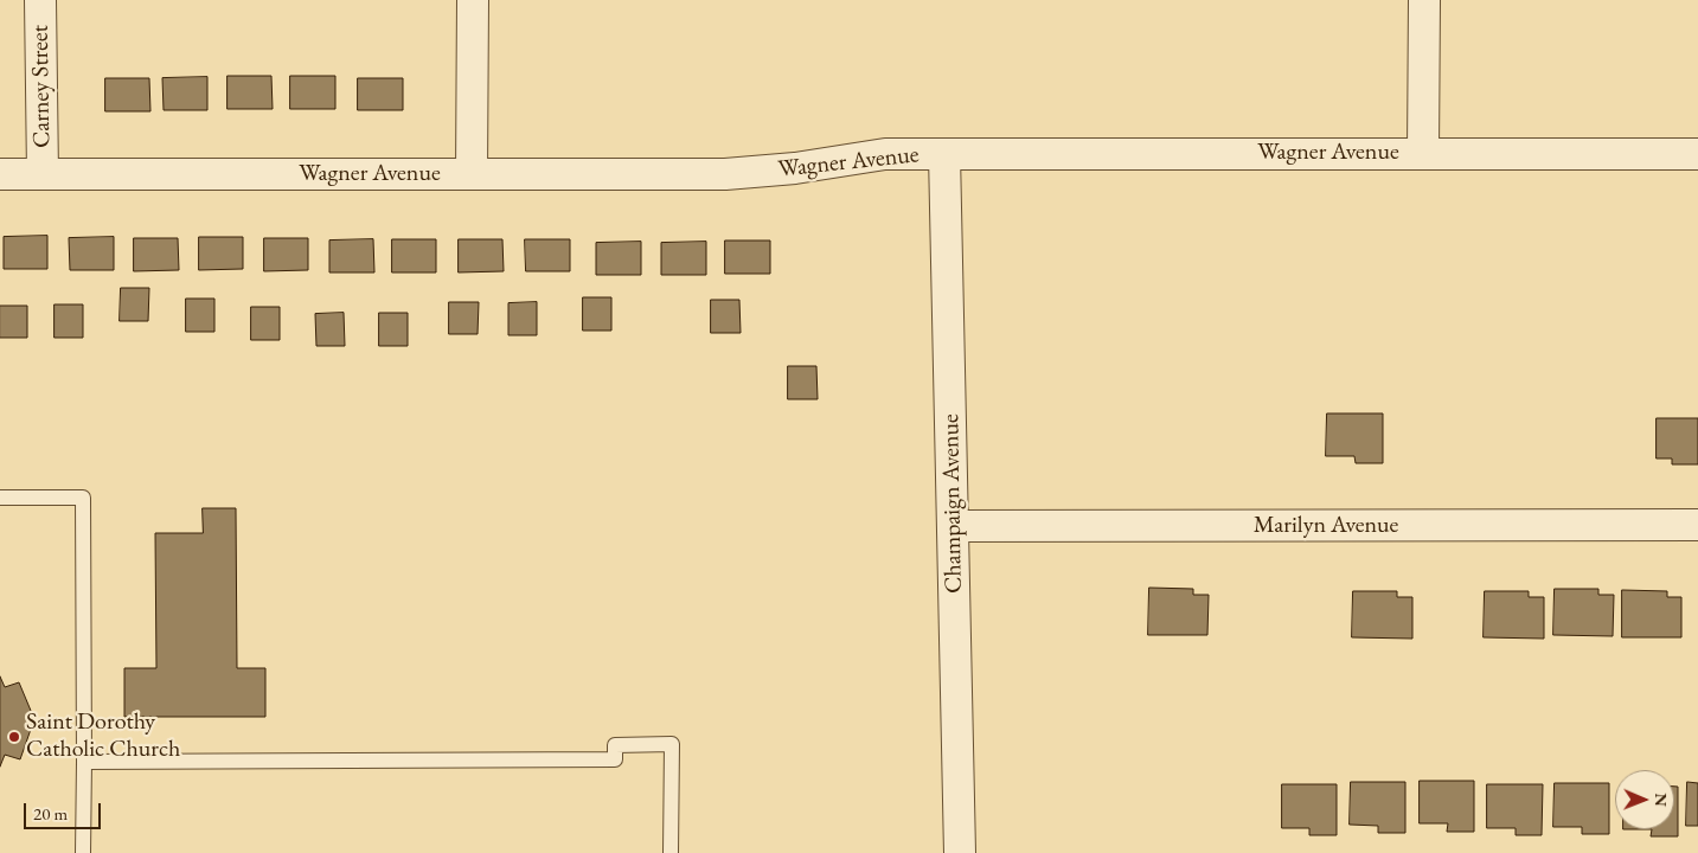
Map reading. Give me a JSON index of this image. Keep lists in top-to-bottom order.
{
  "streets": {
    "street": [
      "Carney Street",
      "Wagner Avenue",
      "Champaign Avenue",
      "Marilyn Avenue"
    ]
  },
  "crossings": [
    ["Carney Street", "Wagner Avenue"],
    ["Wagner Avenue", "Champaign Avenue"],
    ["Champaign Avenue", "Marilyn Avenue"]
  ],
  "places": ["Saint Dorothy Catholic Church"],
  "scale_bar": "20 m",
  "north": "right"
}
